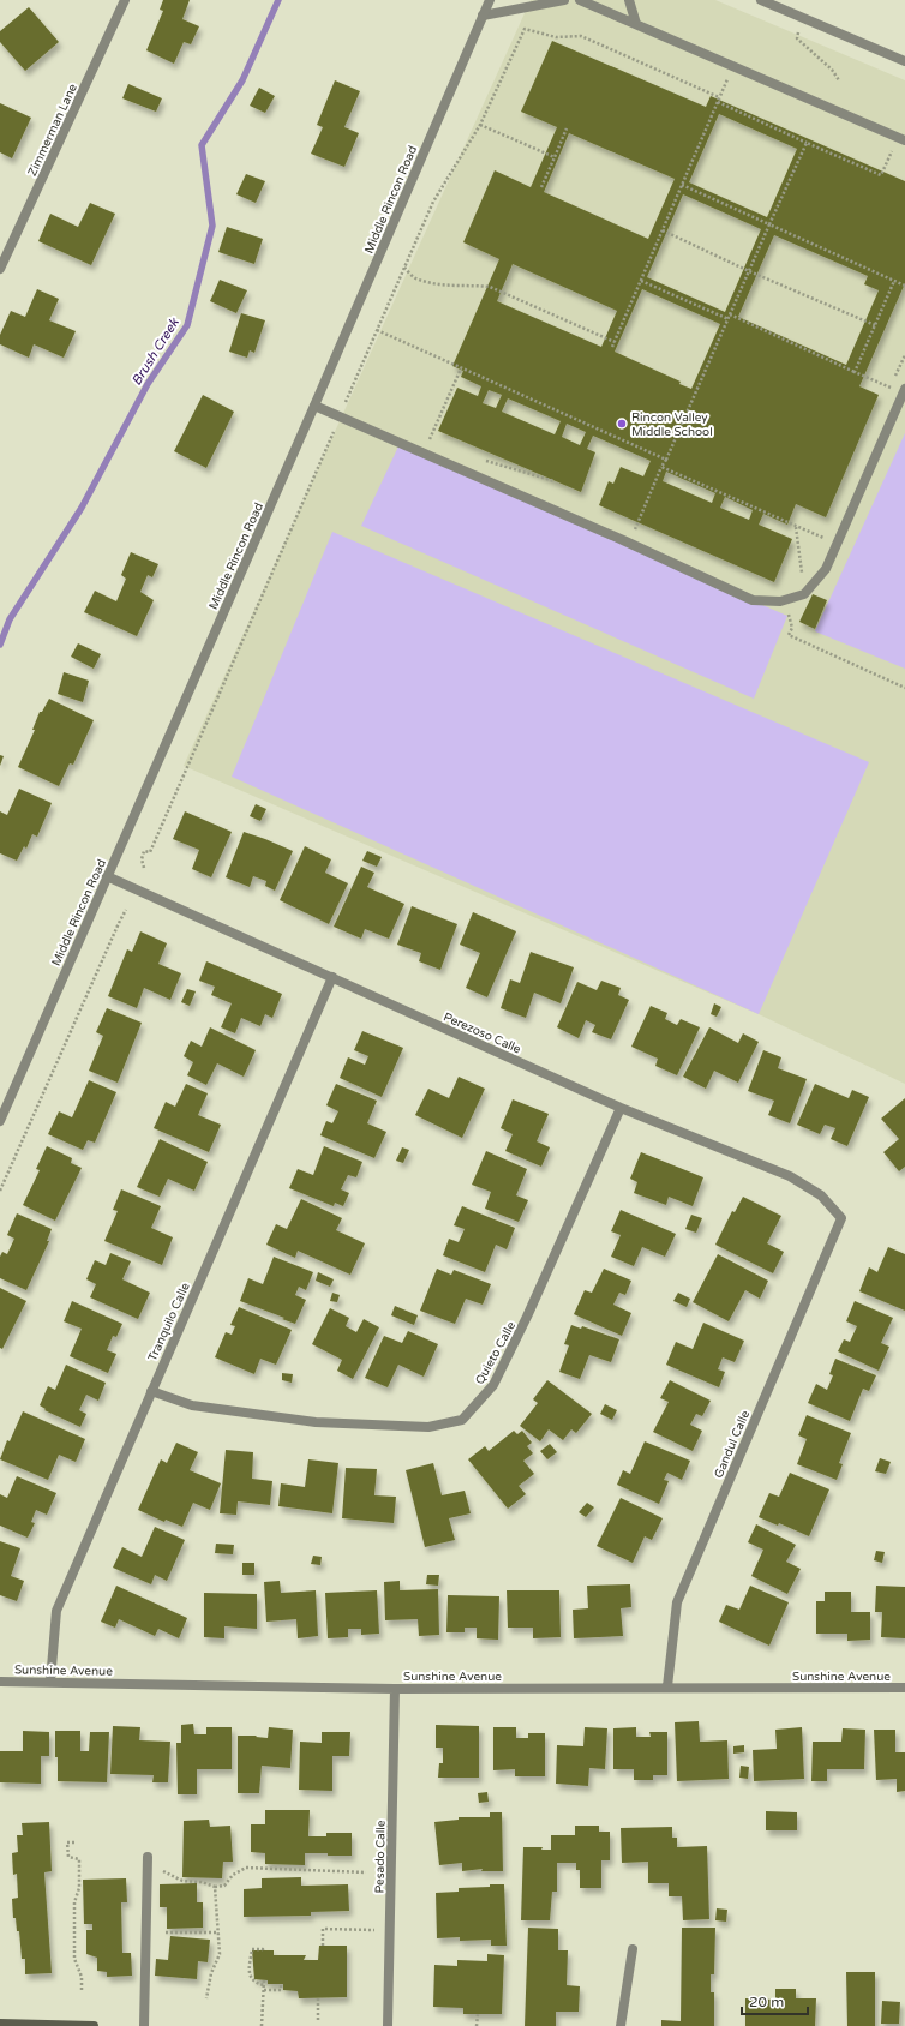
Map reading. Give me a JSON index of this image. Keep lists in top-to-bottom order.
{
  "streets": {
    "street": [
      "Zimmerman Lane",
      "Middle Rincon Road",
      "Perezoso Calle",
      "Tranquilo Calle",
      "Quieto Calle",
      "Gandul Calle",
      "Sunshine Avenue",
      "Pesado Calle"
    ]
  },
  "crossings": [
    ["Middle Rincon Road", "Perezoso Calle"],
    ["Perezoso Calle", "Tranquilo Calle"],
    ["Perezoso Calle", "Quieto Calle"],
    ["Perezoso Calle", "Gandul Calle"],
    ["Tranquilo Calle", "Quieto Calle"],
    ["Tranquilo Calle", "Sunshine Avenue"],
    ["Gandul Calle", "Sunshine Avenue"],
    ["Sunshine Avenue", "Pesado Calle"]
  ],
  "water": ["Brush Creek"],
  "places": ["Rincon Valley Middle School"],
  "scale_bar": "20 m"
}
